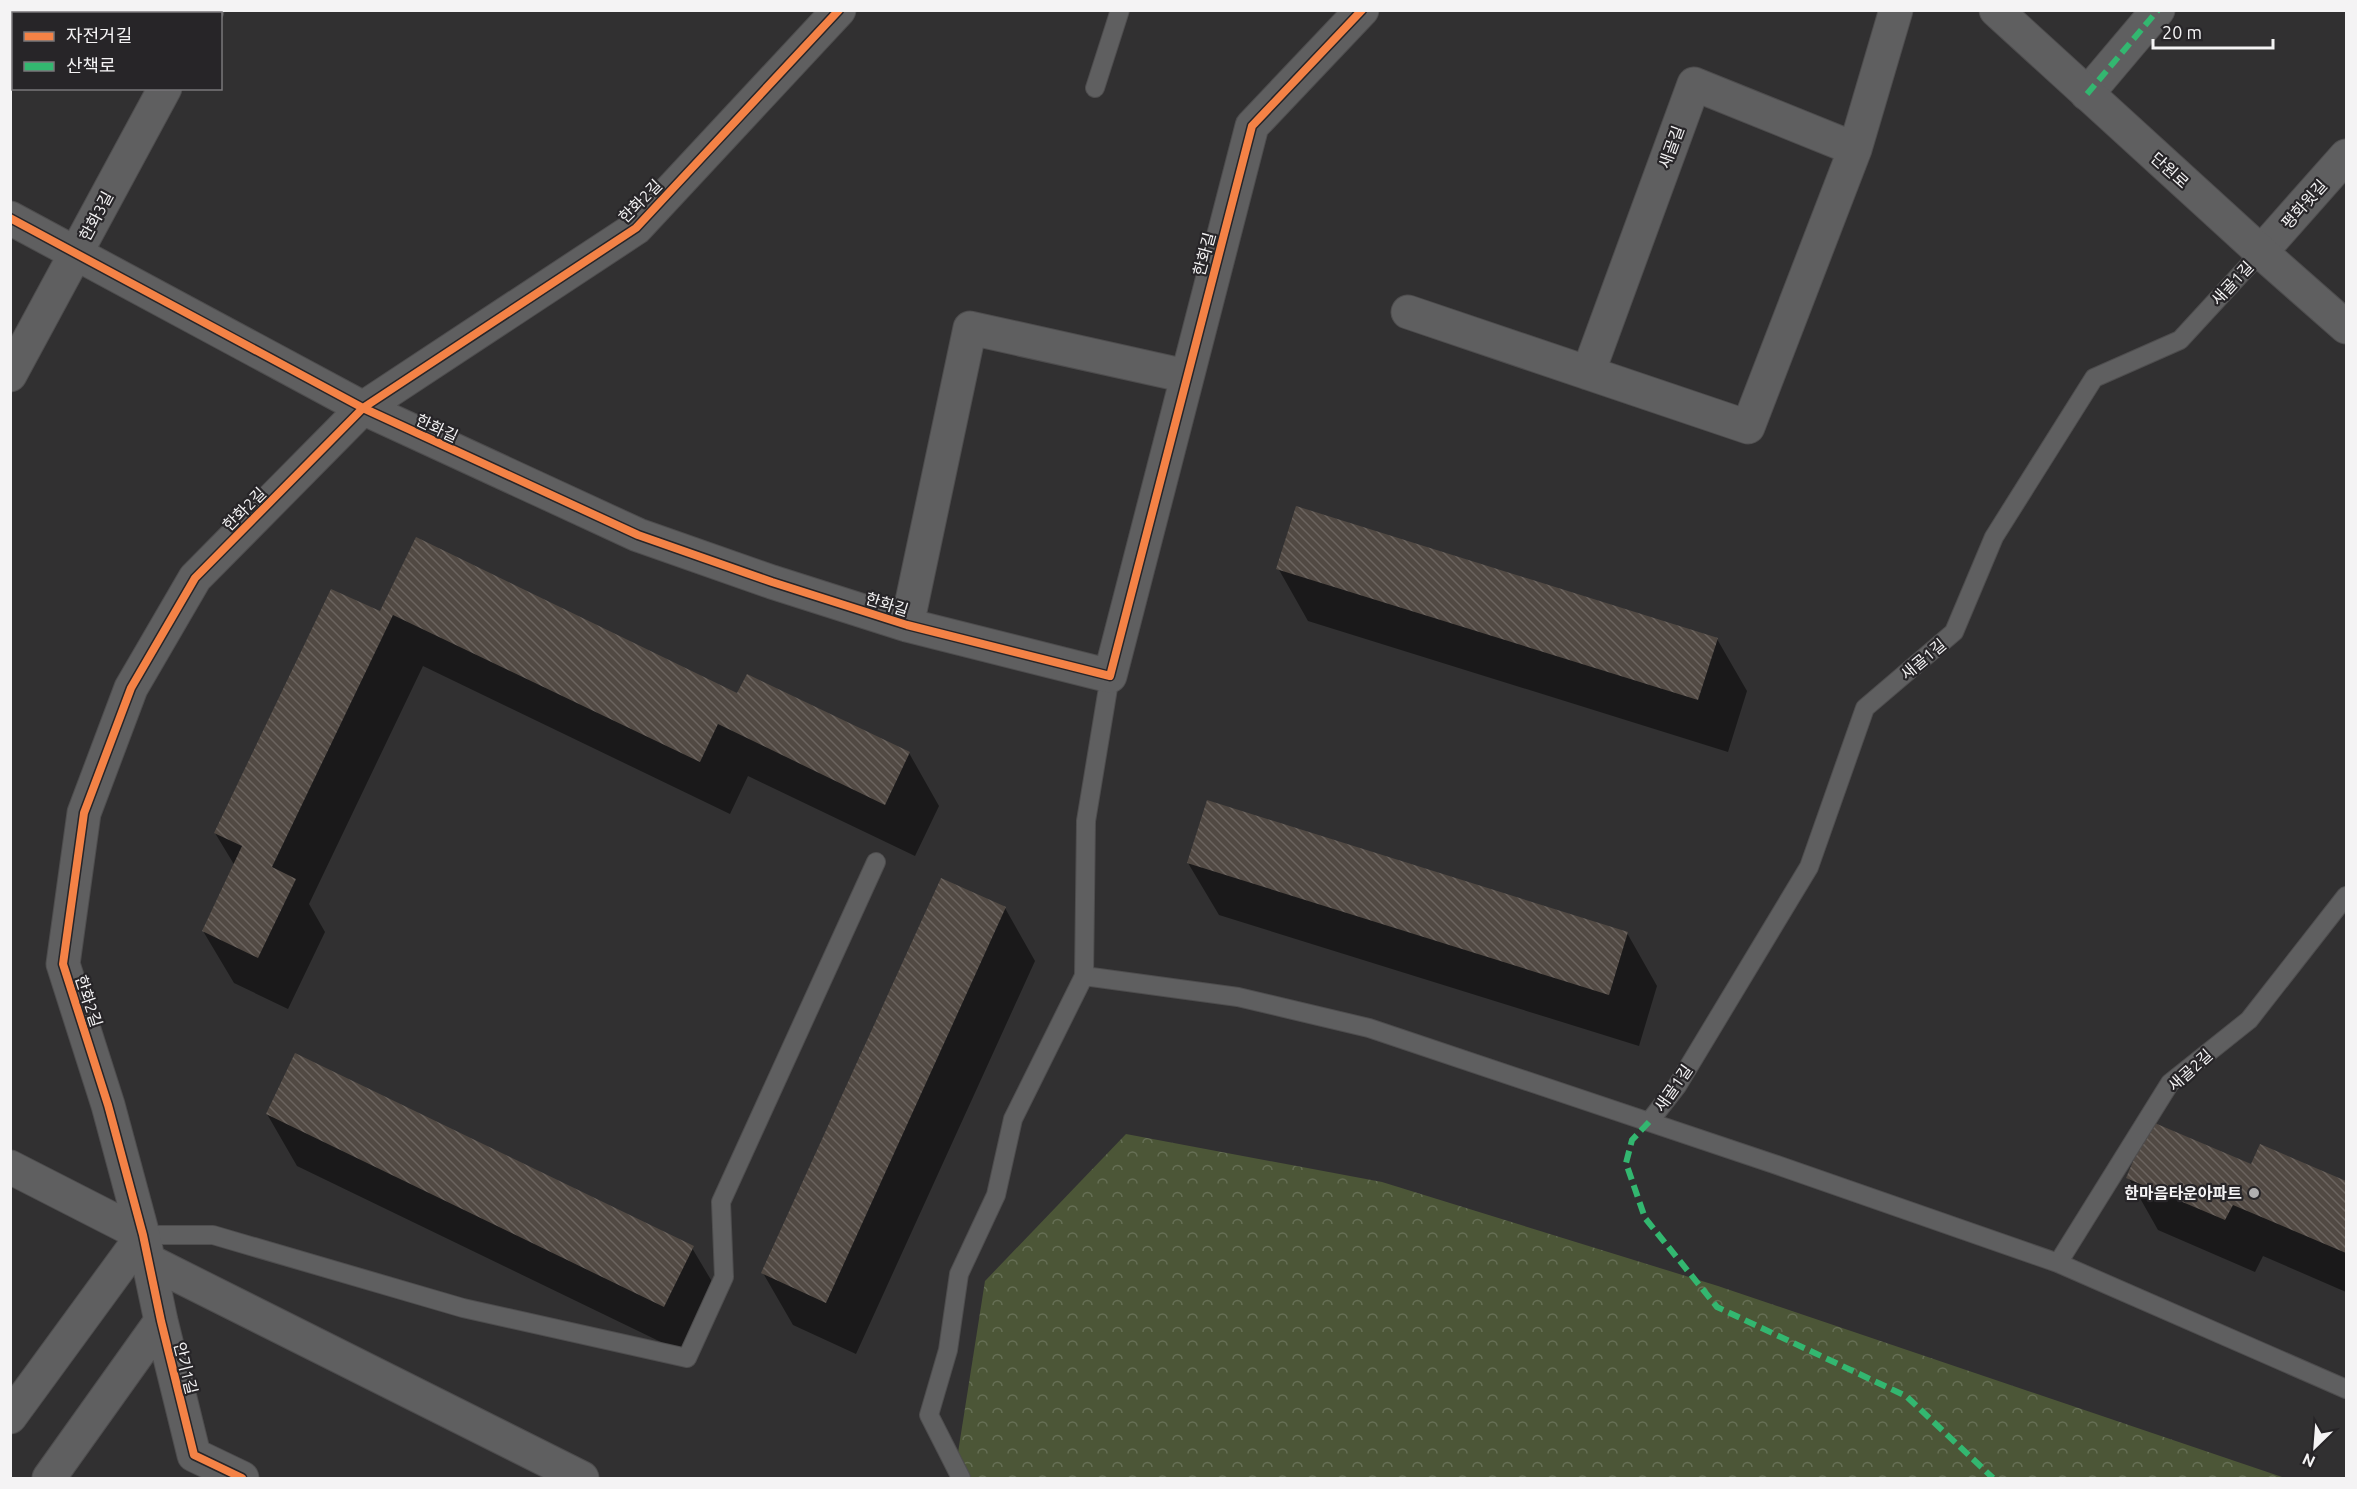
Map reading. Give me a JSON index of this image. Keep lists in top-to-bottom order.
{
  "streets": {
    "street": [
      "새골길",
      "단원로",
      "한화2길",
      "평화윗길",
      "한화3길",
      "한화길",
      "안기1길"
    ],
    "lane": ["새골1길", "새골2길"]
  },
  "crossings": [
    ["단원로", "평화윗길"],
    ["단원로", "새골1길"],
    ["한화2길", "한화길"],
    ["한화2길", "안기1길"],
    ["평화윗길", "새골1길"],
    ["한화3길", "한화길"]
  ],
  "places": ["한마음타운아파트"],
  "legend": ["자전거길", "산책로"],
  "scale_bar": "20 m",
  "north": "bottom left"
}
